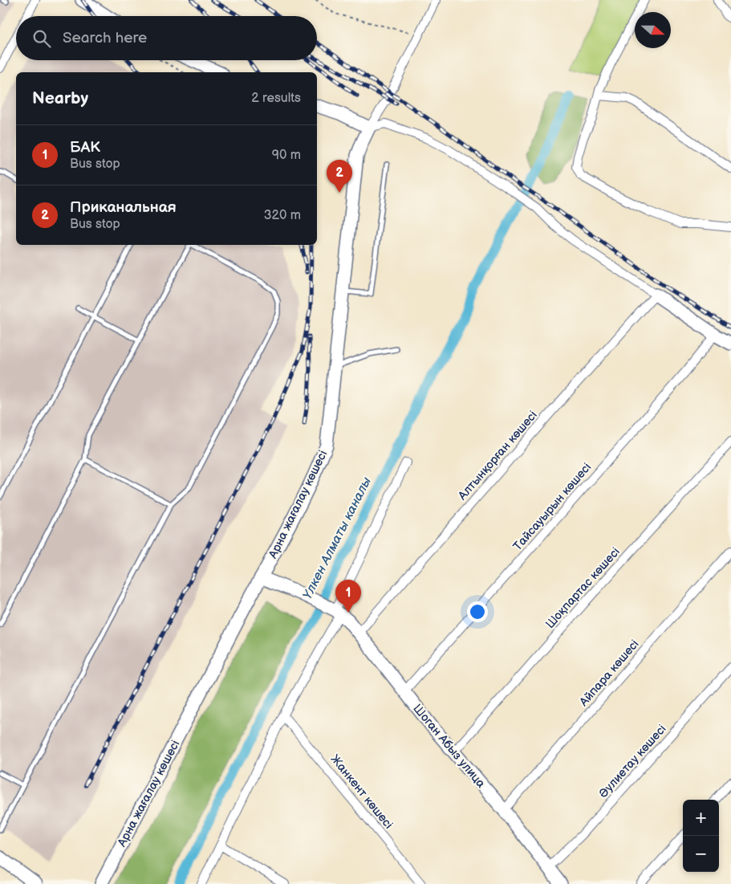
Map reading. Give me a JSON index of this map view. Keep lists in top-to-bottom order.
{
  "streets": {
    "street": [
      "Алтынқорған көшесі",
      "Арна жағалау көшесі",
      "Тайсауырын көшесі",
      "Шоқпартас көшесі",
      "Айпара көшесі",
      "Шоган Абыз улица",
      "Әулиетау көшесі",
      "Жанкент көшесі"
    ]
  },
  "crossings": [
    ["Алтынқорған көшесі", "Шоган Абыз улица"],
    ["Арна жағалау көшесі", "Шоган Абыз улица"],
    ["Тайсауырын көшесі", "Шоган Абыз улица"],
    ["Шоқпартас көшесі", "Шоган Абыз улица"],
    ["Айпара көшесі", "Шоган Абыз улица"],
    ["Шоган Абыз улица", "Әулиетау көшесі"]
  ],
  "water": ["Үлкен Алматы каналы"],
  "north": "right",
  "page": {
    "search": "Search here",
    "heading": ["Nearby", "2 results"],
    "list": [
      {
        "mark": "1",
        "name": "БАК",
        "note": "Bus stop",
        "value": "90 m"
      },
      {
        "mark": "2",
        "name": "Приканальная",
        "note": "Bus stop",
        "value": "320 m"
      }
    ],
    "pins": ["2", "1"],
    "map_buttons": ["+", "−"]
  }
}
